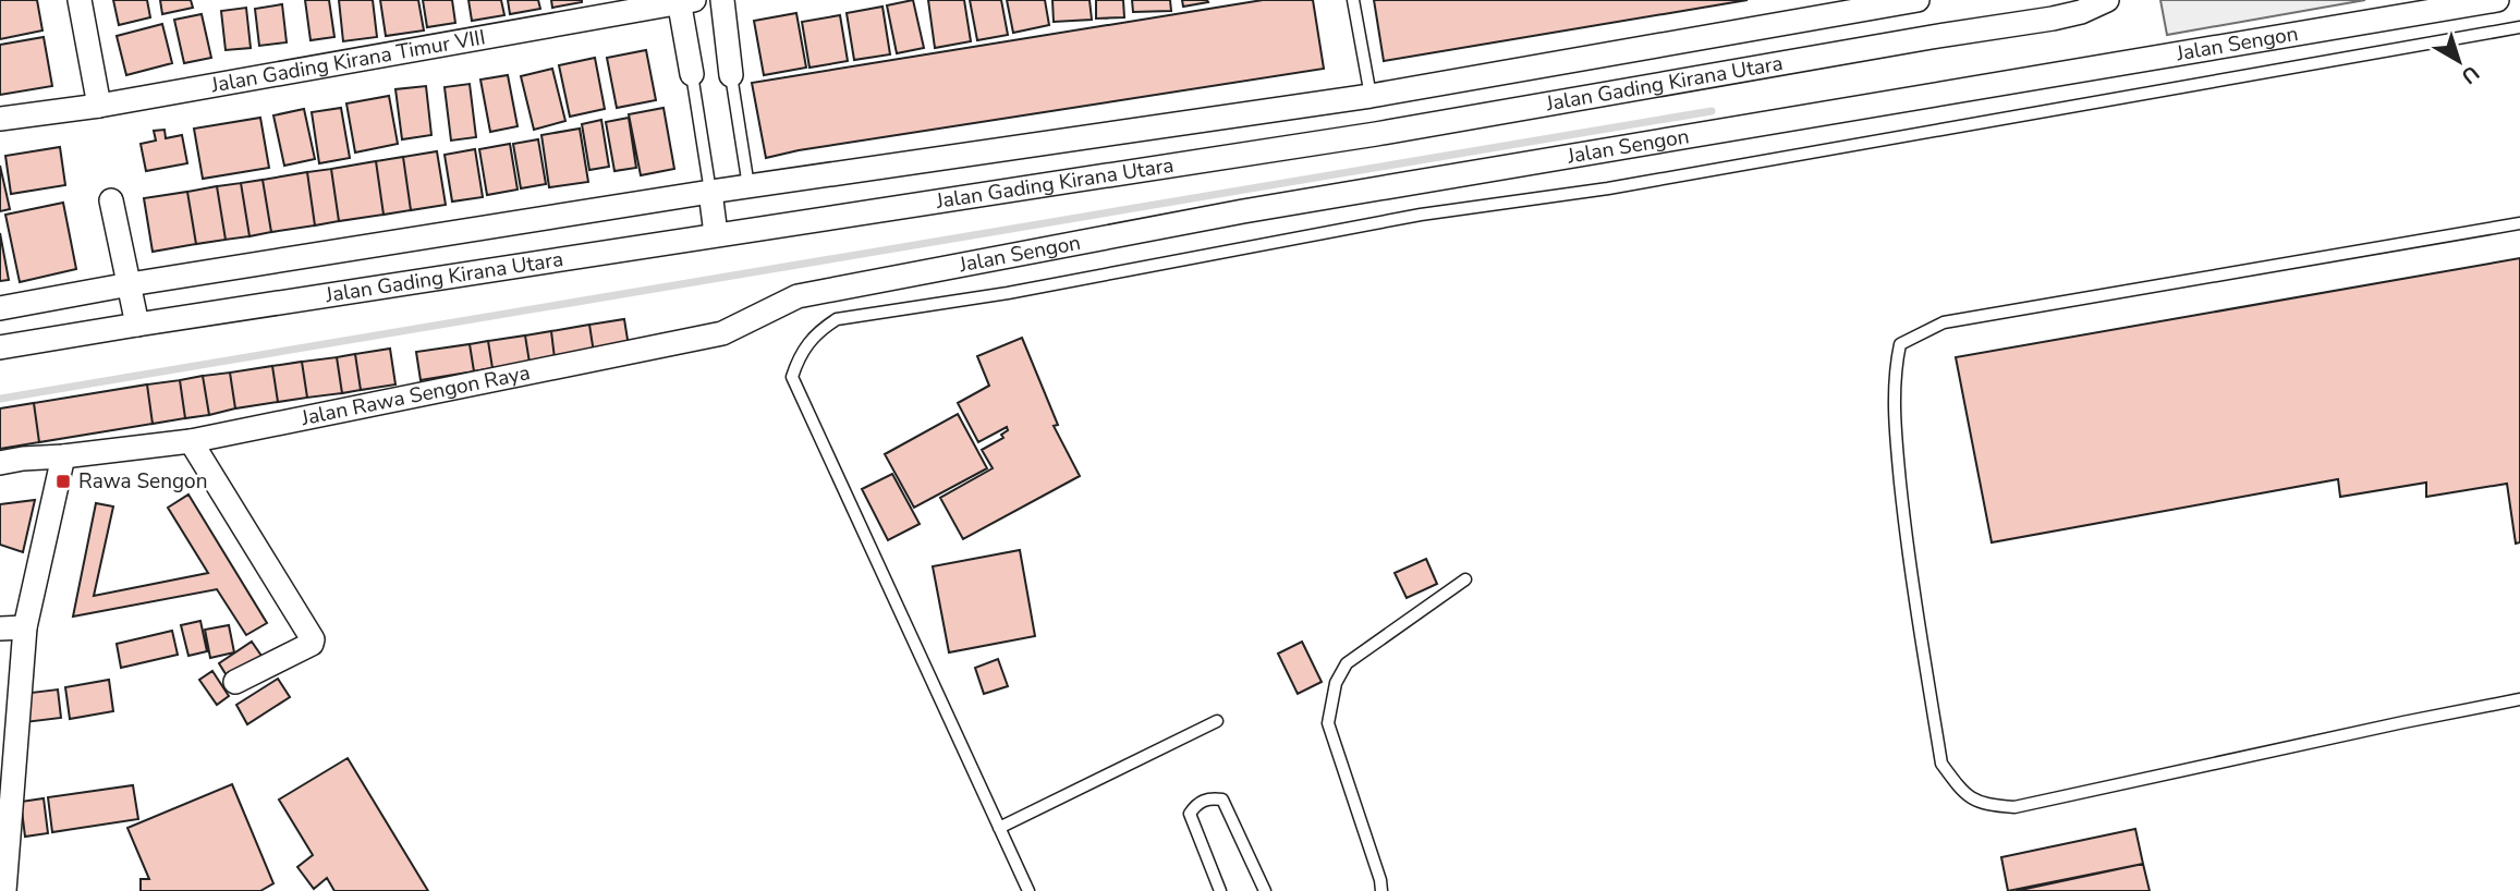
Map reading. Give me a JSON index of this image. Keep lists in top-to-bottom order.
{
  "streets": {
    "street": [
      "Jalan Sengon",
      "Jalan Gading Kirana Timur VIII",
      "Jalan Gading Kirana Utara",
      "Jalan Rawa Sengon Raya"
    ]
  },
  "crossings": [
    ["Jalan Sengon", "Jalan Rawa Sengon Raya"]
  ],
  "places": {
    "transit": ["Rawa Sengon"]
  },
  "north": "bottom right"
}
